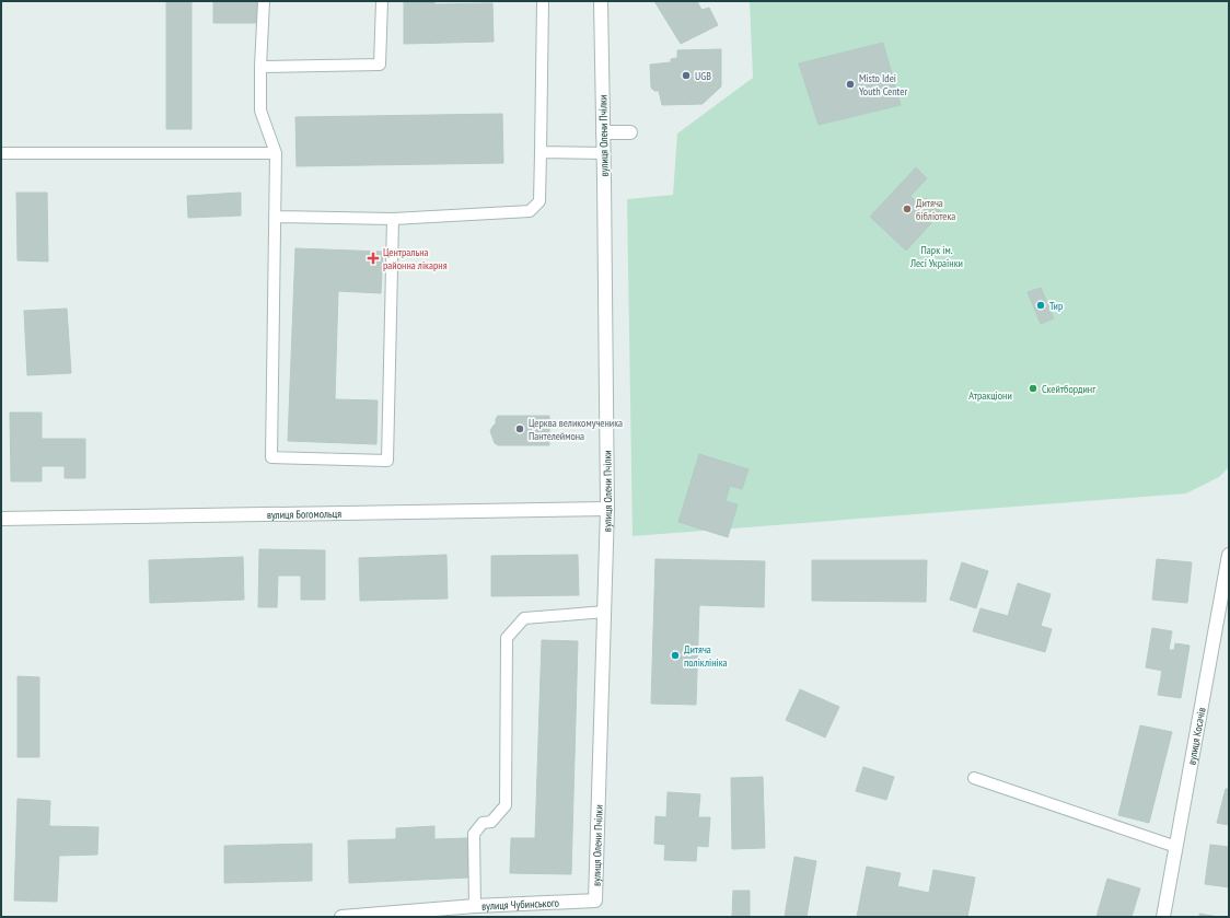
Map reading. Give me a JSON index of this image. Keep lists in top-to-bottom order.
{
  "streets": {
    "street": [
      "вулиця Олени Пчілки",
      "вулиця Богомольця",
      "вулиця Косачів",
      "вулиця Чубинського"
    ]
  },
  "crossings": [
    ["вулиця Олени Пчілки", "вулиця Богомольця"],
    ["вулиця Олени Пчілки", "вулиця Чубинського"]
  ],
  "parks": ["Парк ім. Лесі Українки", "Атракціони"],
  "places": {
    "other": [
      "UGB",
      "Misto Idei Youth Center",
      "Дитяча бібліотека",
      "Тир",
      "Скейтбординг",
      "Церква великомученика Пантелеймона",
      "Дитяча поліклініка"
    ],
    "health": ["Центральна районна лікарня"]
  }
}
